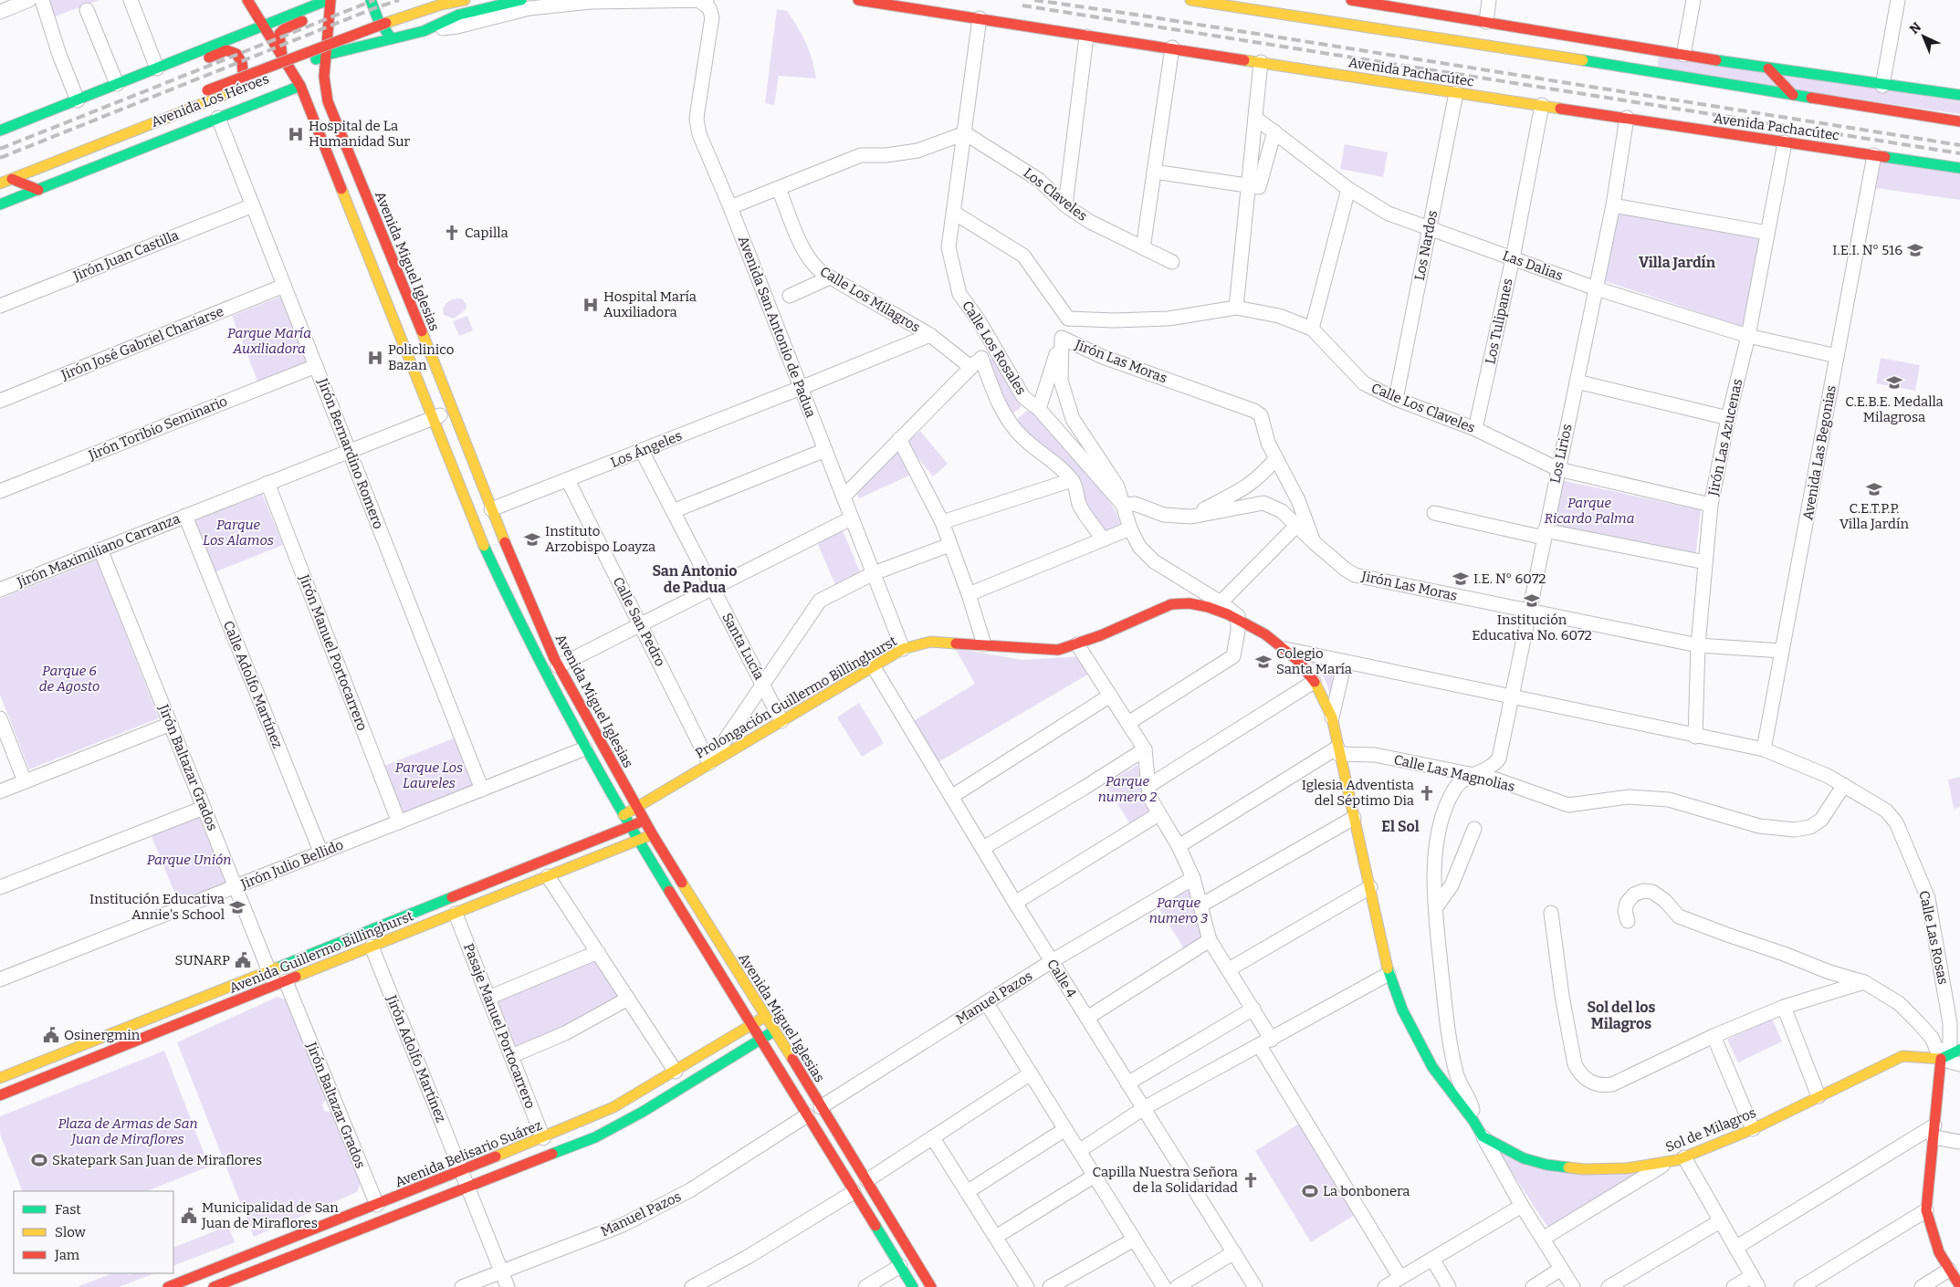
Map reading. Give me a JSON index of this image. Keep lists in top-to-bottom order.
{
  "streets": {
    "main road": [
      "Avenida Pachacútec",
      "Avenida Los Héroes",
      "Avenida Miguel Iglesias",
      "Prolongación Guillermo Billinghurst",
      "Avenida Guillermo Billinghurst",
      "Sol de Milagros",
      "Avenida Belisario Suárez"
    ],
    "street": [
      "Los Claveles",
      "Los Nardos",
      "Jirón Juan Castilla",
      "Las Dalias",
      "Calle Los Milagros",
      "Los Tulipanes",
      "Avenida San Antonio de Padua",
      "Jirón José Gabriel Chariarse",
      "Calle Los Rosales",
      "Jirón Las Moras",
      "Calle Los Claveles",
      "Jirón Toribio Seminario",
      "Jirón Las Azucenas",
      "Los Ángeles",
      "Avenida Las Begonias",
      "Jirón Bernardino Romero",
      "Los Lirios",
      "Jirón Maximiliano Carranza",
      "Calle San Pedro",
      "Santa Lucía",
      "Jirón Manuel Portocarrero",
      "Calle Adolfo Martínez",
      "Jirón Baltazar Grados",
      "Calle Las Magnolias",
      "Jirón Julio Bellido",
      "Calle Las Rosas",
      "Calle 4",
      "Manuel Pazos",
      "Pasaje Manuel Portocarrero",
      "Jirón Adolfo Martínez"
    ]
  },
  "crossings": [
    ["Avenida Pachacútec", "Los Nardos"],
    ["Avenida Pachacútec", "Los Tulipanes"],
    ["Avenida Pachacútec", "Calle Los Rosales"],
    ["Avenida Pachacútec", "Jirón Las Azucenas"],
    ["Avenida Pachacútec", "Avenida Las Begonias"],
    ["Avenida Pachacútec", "Los Lirios"],
    ["Avenida Los Héroes", "Avenida Miguel Iglesias"],
    ["Avenida Los Héroes", "Avenida San Antonio de Padua"],
    ["Avenida Los Héroes", "Jirón Bernardino Romero"],
    ["Los Claveles", "Calle Los Rosales"],
    ["Los Nardos", "Las Dalias"],
    ["Los Nardos", "Calle Los Claveles"],
    ["Jirón Juan Castilla", "Jirón Bernardino Romero"],
    ["Avenida Miguel Iglesias", "Los Ángeles"],
    ["Avenida Miguel Iglesias", "Jirón Maximiliano Carranza"],
    ["Avenida Miguel Iglesias", "Prolongación Guillermo Billinghurst"],
    ["Avenida Miguel Iglesias", "Jirón Julio Bellido"],
    ["Avenida Miguel Iglesias", "Avenida Guillermo Billinghurst"],
    ["Avenida Miguel Iglesias", "Manuel Pazos"],
    ["Avenida Miguel Iglesias", "Avenida Belisario Suárez"],
    ["Las Dalias", "Los Tulipanes"],
    ["Las Dalias", "Jirón Las Azucenas"],
    ["Las Dalias", "Avenida Las Begonias"],
    ["Las Dalias", "Los Lirios"],
    ["Calle Los Milagros", "Los Ángeles"],
    ["Los Tulipanes", "Calle Los Claveles"],
    ["Avenida San Antonio de Padua", "Los Ángeles"],
    ["Avenida San Antonio de Padua", "Prolongación Guillermo Billinghurst"],
    ["Jirón José Gabriel Chariarse", "Jirón Bernardino Romero"],
    ["Calle Los Rosales", "Prolongación Guillermo Billinghurst"],
    ["Jirón Las Moras", "Jirón Las Azucenas"],
    ["Jirón Las Moras", "Avenida Las Begonias"],
    ["Jirón Las Moras", "Los Lirios"],
    ["Calle Los Claveles", "Jirón Las Azucenas"],
    ["Calle Los Claveles", "Los Lirios"],
    ["Jirón Toribio Seminario", "Jirón Bernardino Romero"],
    ["Jirón Las Azucenas", "Calle Las Rosas"],
    ["Los Ángeles", "Calle San Pedro"],
    ["Los Ángeles", "Santa Lucía"],
    ["Avenida Las Begonias", "Calle Las Rosas"],
    ["Jirón Bernardino Romero", "Jirón Maximiliano Carranza"],
    ["Jirón Bernardino Romero", "Jirón Julio Bellido"],
    ["Los Lirios", "Prolongación Guillermo Billinghurst"],
    ["Los Lirios", "Calle Las Magnolias"],
    ["Los Lirios", "Calle Las Rosas"],
    ["Jirón Maximiliano Carranza", "Jirón Manuel Portocarrero"],
    ["Jirón Maximiliano Carranza", "Calle Adolfo Martínez"],
    ["Jirón Maximiliano Carranza", "Jirón Baltazar Grados"],
    ["Calle San Pedro", "Prolongación Guillermo Billinghurst"],
    ["Santa Lucía", "Prolongación Guillermo Billinghurst"],
    ["Jirón Manuel Portocarrero", "Jirón Julio Bellido"],
    ["Calle Adolfo Martínez", "Jirón Julio Bellido"],
    ["Prolongación Guillermo Billinghurst", "Calle Las Magnolias"],
    ["Prolongación Guillermo Billinghurst", "Calle 4"],
    ["Prolongación Guillermo Billinghurst", "Sol de Milagros"],
    ["Jirón Baltazar Grados", "Jirón Julio Bellido"],
    ["Jirón Baltazar Grados", "Avenida Guillermo Billinghurst"],
    ["Jirón Baltazar Grados", "Avenida Belisario Suárez"],
    ["Calle Las Magnolias", "Calle Las Rosas"],
    ["Calle Las Rosas", "Sol de Milagros"],
    ["Avenida Guillermo Billinghurst", "Pasaje Manuel Portocarrero"],
    ["Avenida Guillermo Billinghurst", "Jirón Adolfo Martínez"],
    ["Calle 4", "Manuel Pazos"],
    ["Manuel Pazos", "Jirón Adolfo Martínez"],
    ["Pasaje Manuel Portocarrero", "Avenida Belisario Suárez"],
    ["Jirón Adolfo Martínez", "Avenida Belisario Suárez"]
  ],
  "districts": [
    "Villa Jardín",
    "San Antonio de Padua",
    "El Sol",
    "Sol del los Milagros"
  ],
  "parks": [
    "Parque María Auxiliadora",
    "Parque Ricardo Palma",
    "Parque Los Alamos",
    "Parque 6 de Agosto",
    "Parque Los Laureles",
    "Parque numero 2",
    "Parque Unión",
    "Parque numero 3",
    "Plaza de Armas de San Juan de Miraflores"
  ],
  "places": {
    "hospital": ["Hospital de La Humanidad Sur", "Hospital María Auxiliadora", "Policlinico Bazan"],
    "church": ["Capilla", "Iglesia Adventista del Séptimo Dia", "Capilla Nuestra Señora de la Solidaridad"],
    "school or university": [
      "I.E.I. N° 516",
      "C.E.B.E. Medalla Milagrosa",
      "C.E.T.P.P. Villa Jardín",
      "Instituto Arzobispo Loayza",
      "I.E. N° 6072",
      "Institución Educativa No. 6072",
      "Colegio Santa María",
      "Institución Educativa Annie's School"
    ],
    "public building": ["SUNARP", "Osinergmin", "Municipalidad de San Juan de Miraflores"],
    "sports": ["Skatepark San Juan de Miraflores", "La bonbonera"]
  },
  "legend": ["Fast", "Slow", "Jam"],
  "north": "top left"
}
